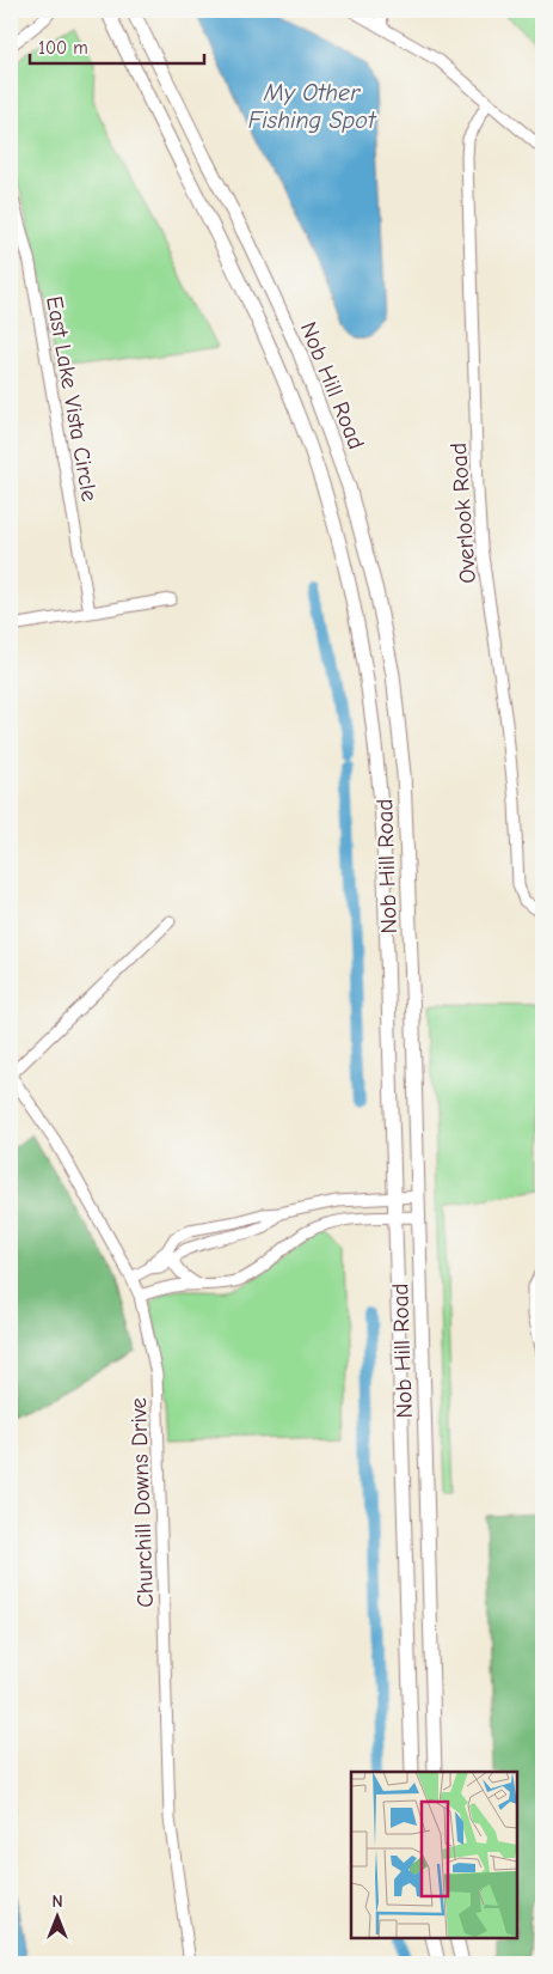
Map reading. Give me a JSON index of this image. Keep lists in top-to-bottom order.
{
  "streets": {
    "main road": ["Nob Hill Road"],
    "street": ["East Lake Vista Circle", "Overlook Road", "Churchill Downs Drive"]
  },
  "water": ["My Other Fishing Spot"],
  "scale_bar": "100 m",
  "north": "top"
}
